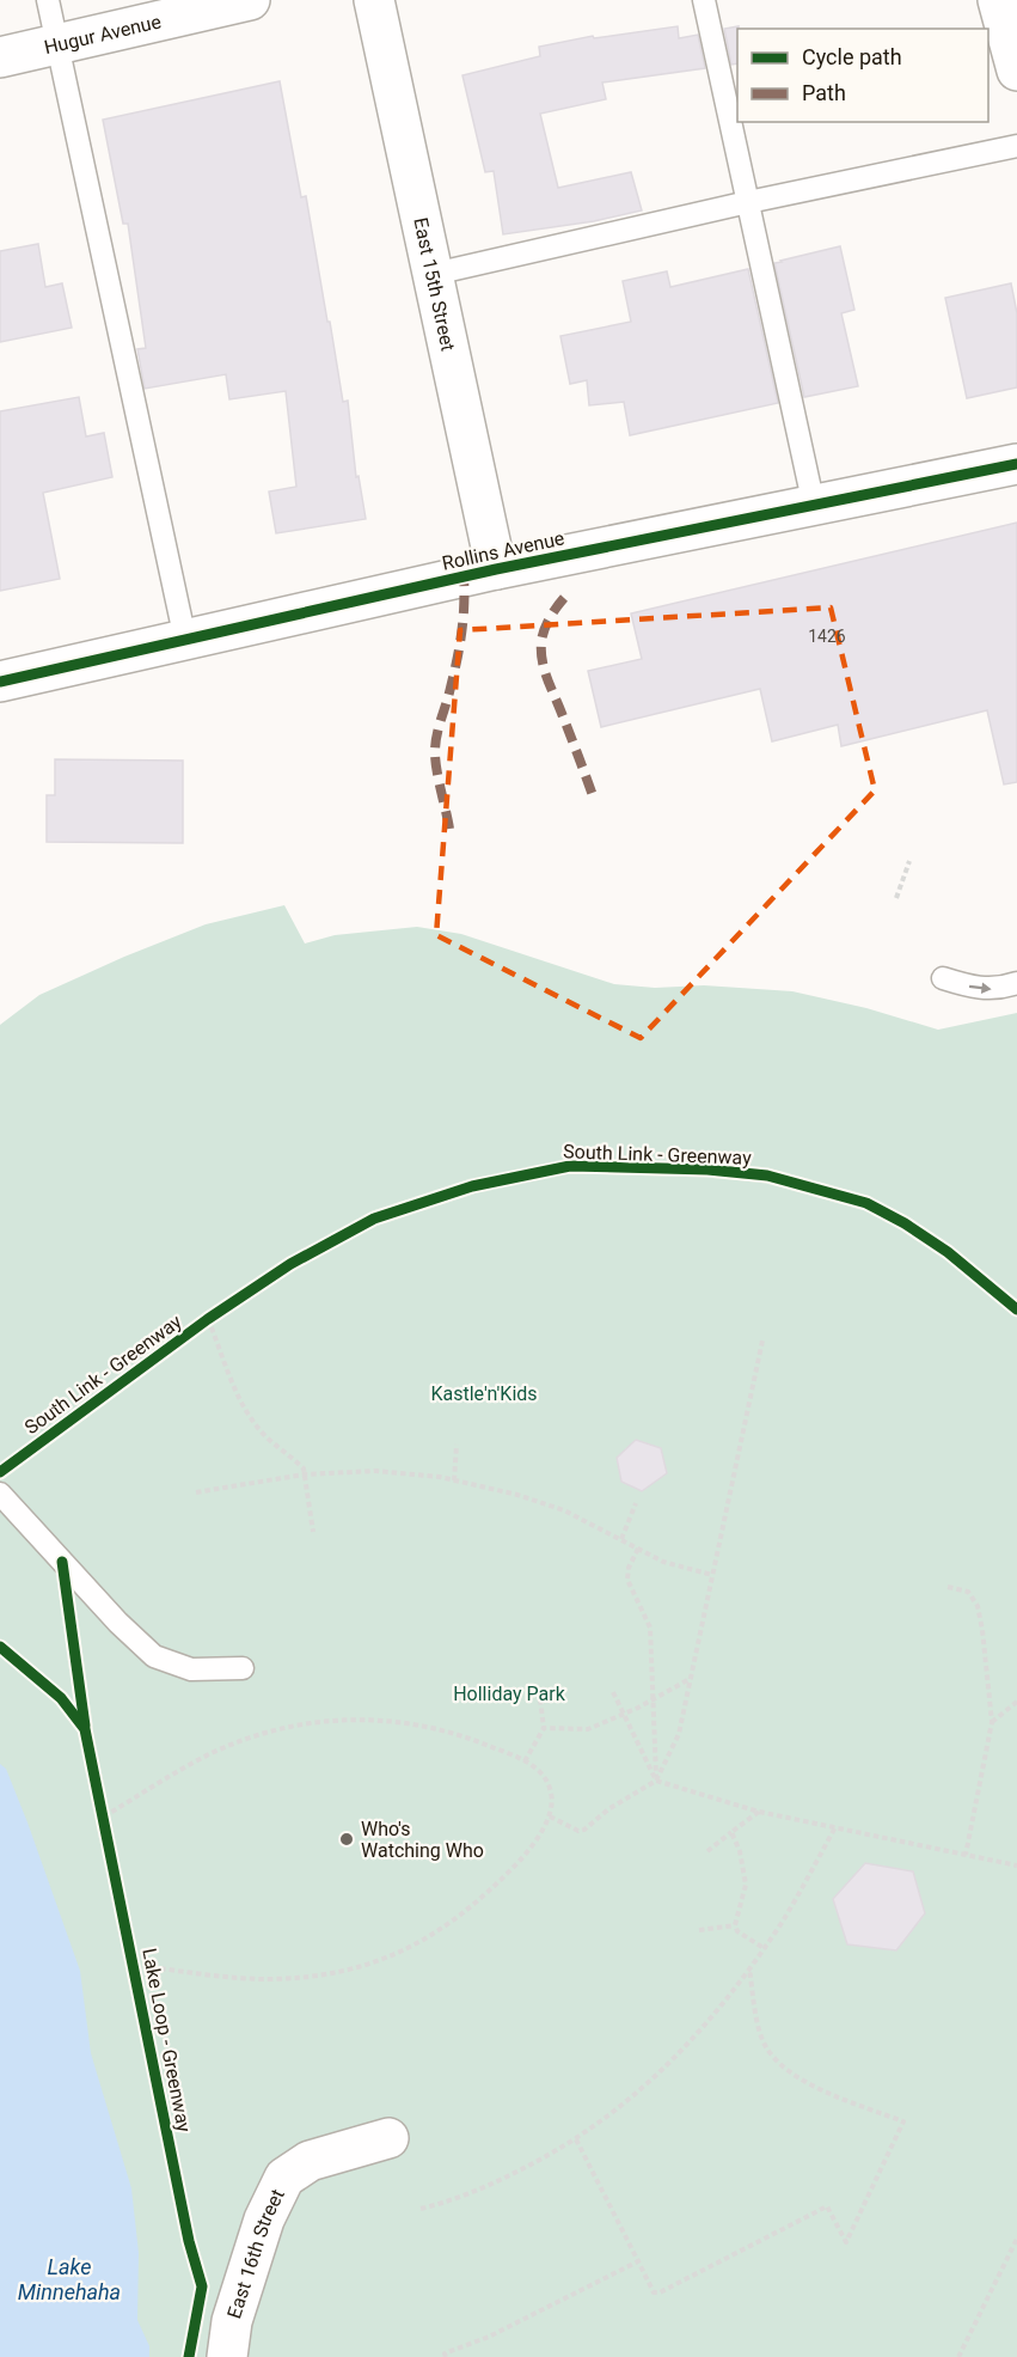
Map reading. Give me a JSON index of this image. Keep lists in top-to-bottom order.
{
  "streets": {
    "street": [
      "Hugur Avenue",
      "East 15th Street",
      "Rollins Avenue",
      "East 16th Street"
    ],
    "cycle path": ["South Link - Greenway", "Lake Loop - Greenway"]
  },
  "crossings": [
    ["East 15th Street", "Rollins Avenue"]
  ],
  "water": ["Lake Minnehaha"],
  "parks": ["Kastle'n'Kids", "Holliday Park"],
  "places": ["Who's Watching Who"],
  "house_numbers": ["1426"],
  "legend": ["Cycle path", "Path"]
}
